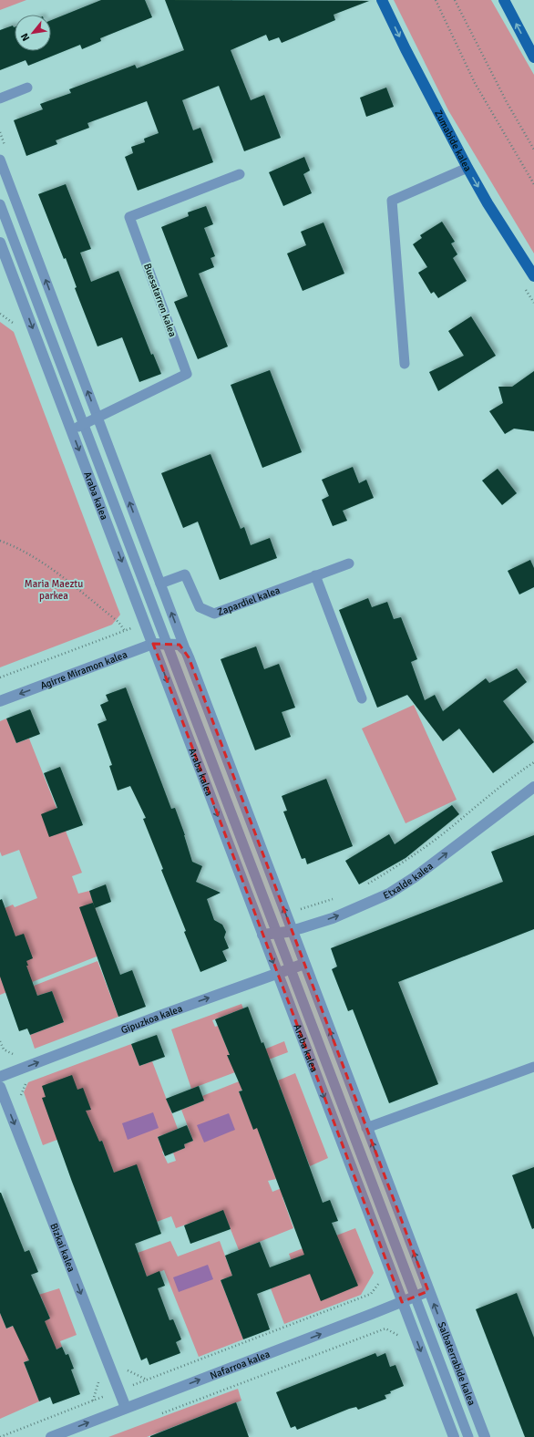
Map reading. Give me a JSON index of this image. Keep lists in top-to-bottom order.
{
  "streets": {
    "main road": ["Zumabide kalea"],
    "street": [
      "Araba kalea",
      "Agirre Miramon kalea",
      "Etxalde kalea",
      "Gipuzkoa kalea",
      "Bizkai kalea",
      "Salbaterrabide kalea",
      "Nafarroa kalea"
    ],
    "lane": ["Buesatarren kalea", "Zapardiel kalea"]
  },
  "crossings": [
    ["Buesatarren kalea", "Araba kalea"],
    ["Araba kalea", "Agirre Miramon kalea"],
    ["Araba kalea", "Etxalde kalea"],
    ["Araba kalea", "Gipuzkoa kalea"],
    ["Araba kalea", "Salbaterrabide kalea"],
    ["Araba kalea", "Nafarroa kalea"],
    ["Bizkai kalea", "Nafarroa kalea"],
    ["Salbaterrabide kalea", "Nafarroa kalea"]
  ],
  "one_way": [
    "Zumabide kalea",
    "Agirre Miramon kalea",
    "Etxalde kalea",
    "Gipuzkoa kalea",
    "Bizkai kalea",
    "Nafarroa kalea"
  ],
  "parks": ["Maria Maeztu parkea"],
  "north": "bottom left"
}
